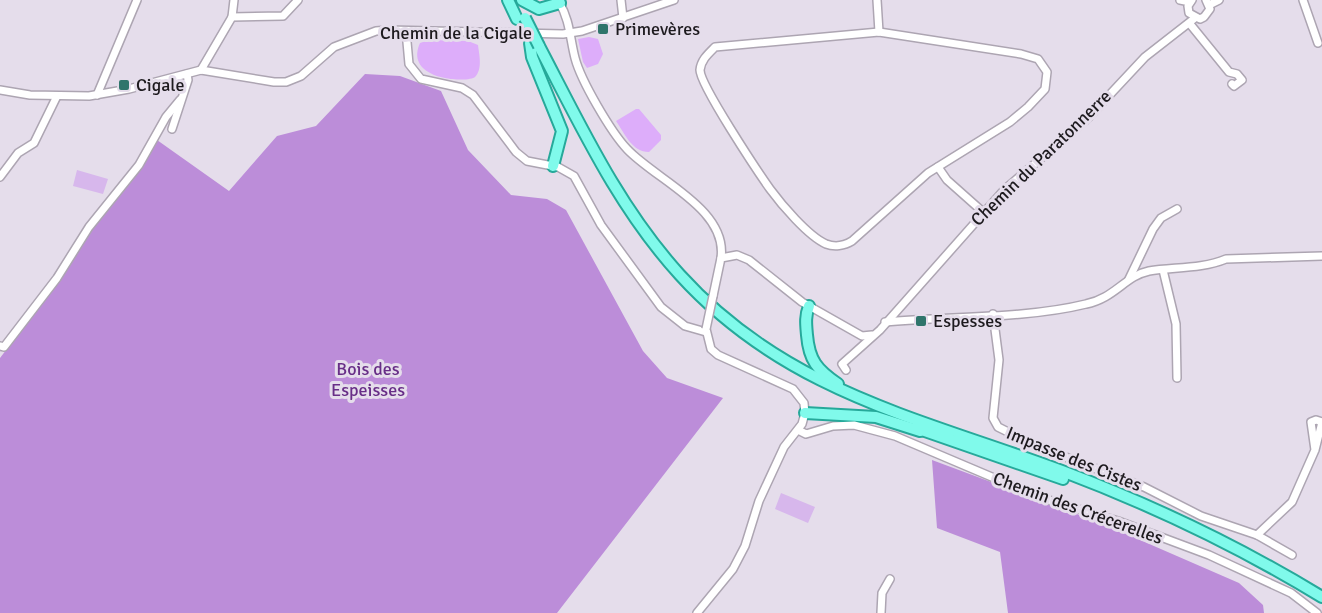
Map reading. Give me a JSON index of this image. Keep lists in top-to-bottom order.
{
  "streets": {
    "street": [
      "Chemin de la Cigale",
      "Chemin du Paratonnerre",
      "Impasse des Cistes",
      "Chemin des Crécerelles"
    ]
  },
  "parks": ["Bois des Espeisses"],
  "places": {
    "transit": ["Primevères", "Cigale", "Espesses"]
  }
}
